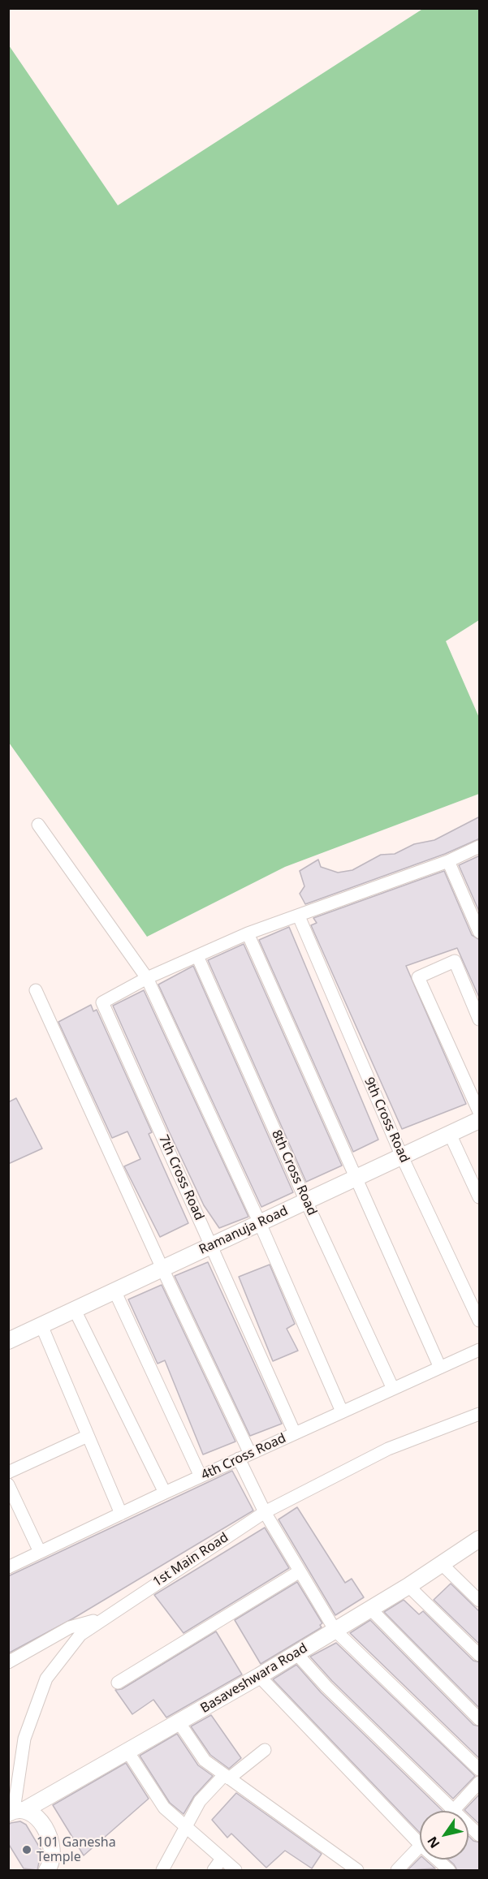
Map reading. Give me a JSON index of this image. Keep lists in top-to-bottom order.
{
  "streets": {
    "street": [
      "9th Cross Road",
      "8th Cross Road",
      "7th Cross Road",
      "Ramanuja Road",
      "4th Cross Road",
      "1st Main Road",
      "Basaveshwara Road"
    ]
  },
  "crossings": [
    ["9th Cross Road", "Ramanuja Road"],
    ["8th Cross Road", "Ramanuja Road"],
    ["8th Cross Road", "4th Cross Road"],
    ["7th Cross Road", "Ramanuja Road"],
    ["7th Cross Road", "4th Cross Road"],
    ["1st Main Road", "Basaveshwara Road"]
  ],
  "places": ["101 Ganesha Temple"],
  "north": "bottom left"
}
